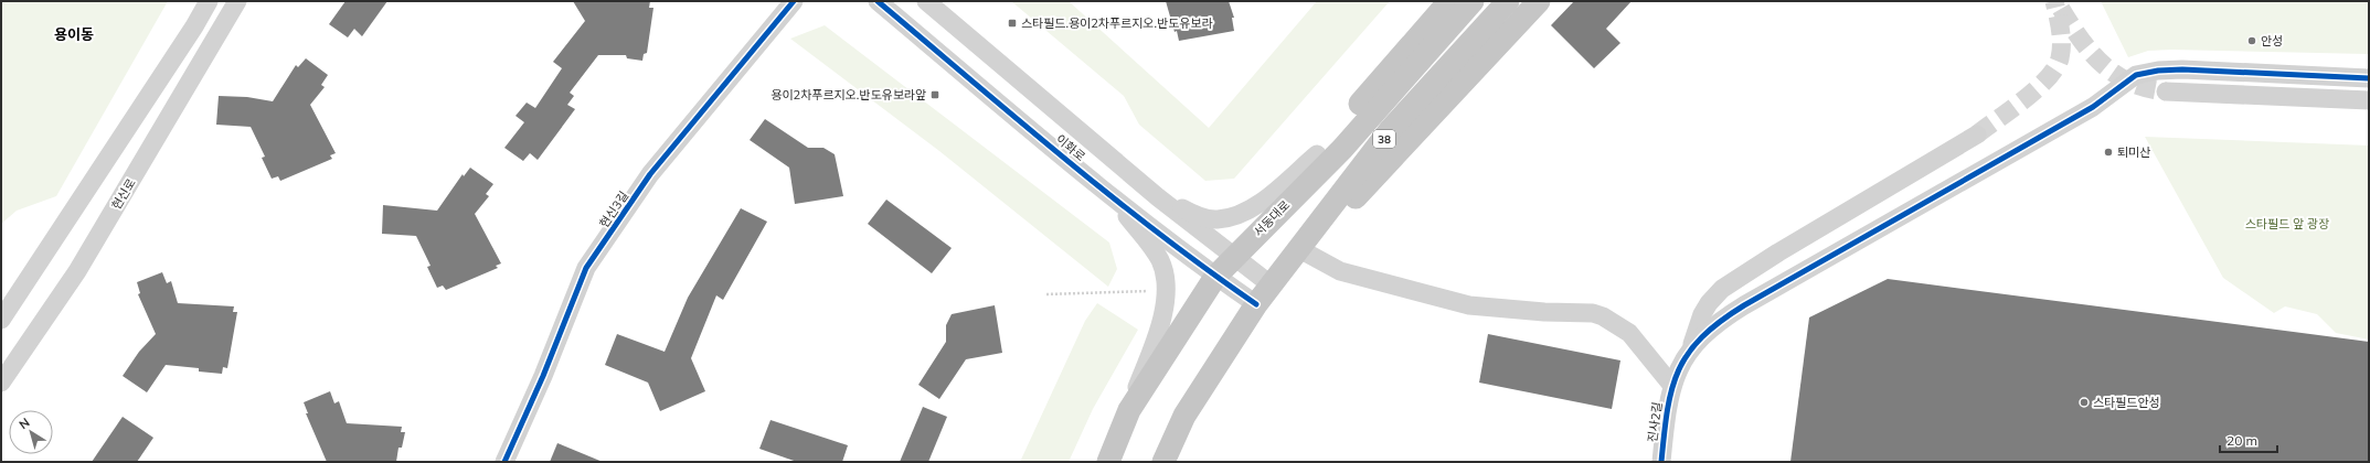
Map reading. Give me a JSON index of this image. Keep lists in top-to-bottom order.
{
  "streets": {
    "main road": ["38", "서동대로"],
    "street": [
      "이화로",
      "현신로",
      "현신3길",
      "진사2길"
    ]
  },
  "crossings": [
    ["38", "이화로"],
    ["이화로", "서동대로"]
  ],
  "districts": ["용이동"],
  "parks": ["스타필드 앞 광장"],
  "places": {
    "transit": ["스타필드.용이2차푸르지오.반도유보라", "용이2차푸르지오.반도유보라앞"],
    "other": ["안성", "퇴미산", "스타필드안성"]
  },
  "scale_bar": "20 m",
  "north": "top left"
}
